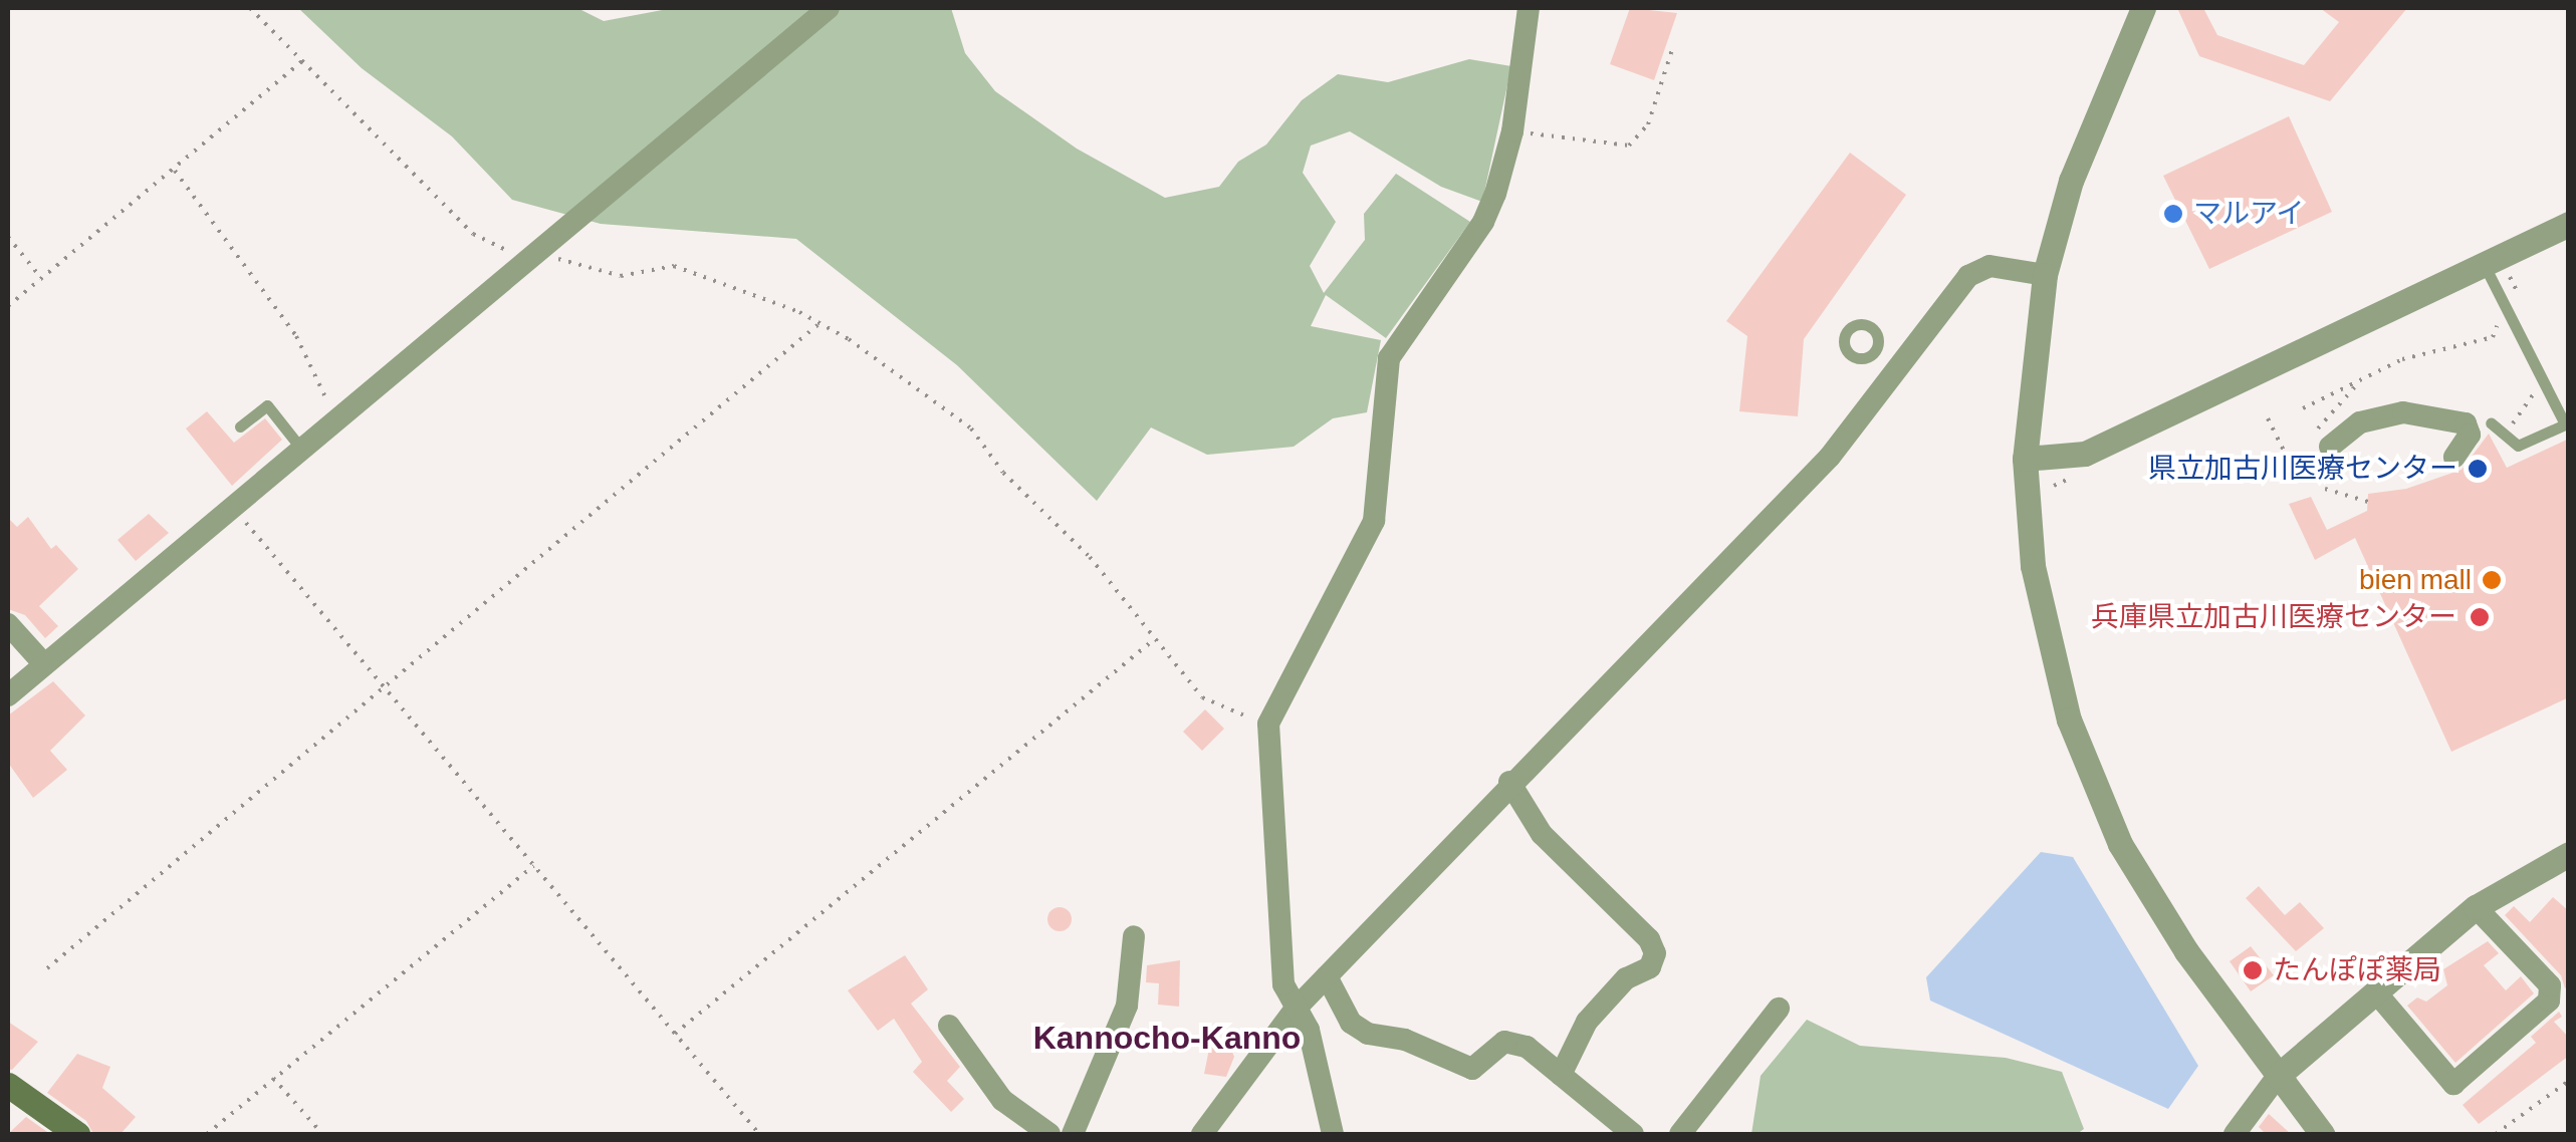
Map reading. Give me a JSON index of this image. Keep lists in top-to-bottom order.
{
  "districts": ["Kannocho-Kanno"],
  "places": [
    "マルアイ",
    "県立加古川医療センター",
    "bien mall",
    "兵庫県立加古川医療センター",
    "たんぽぽ薬局"
  ]
}
